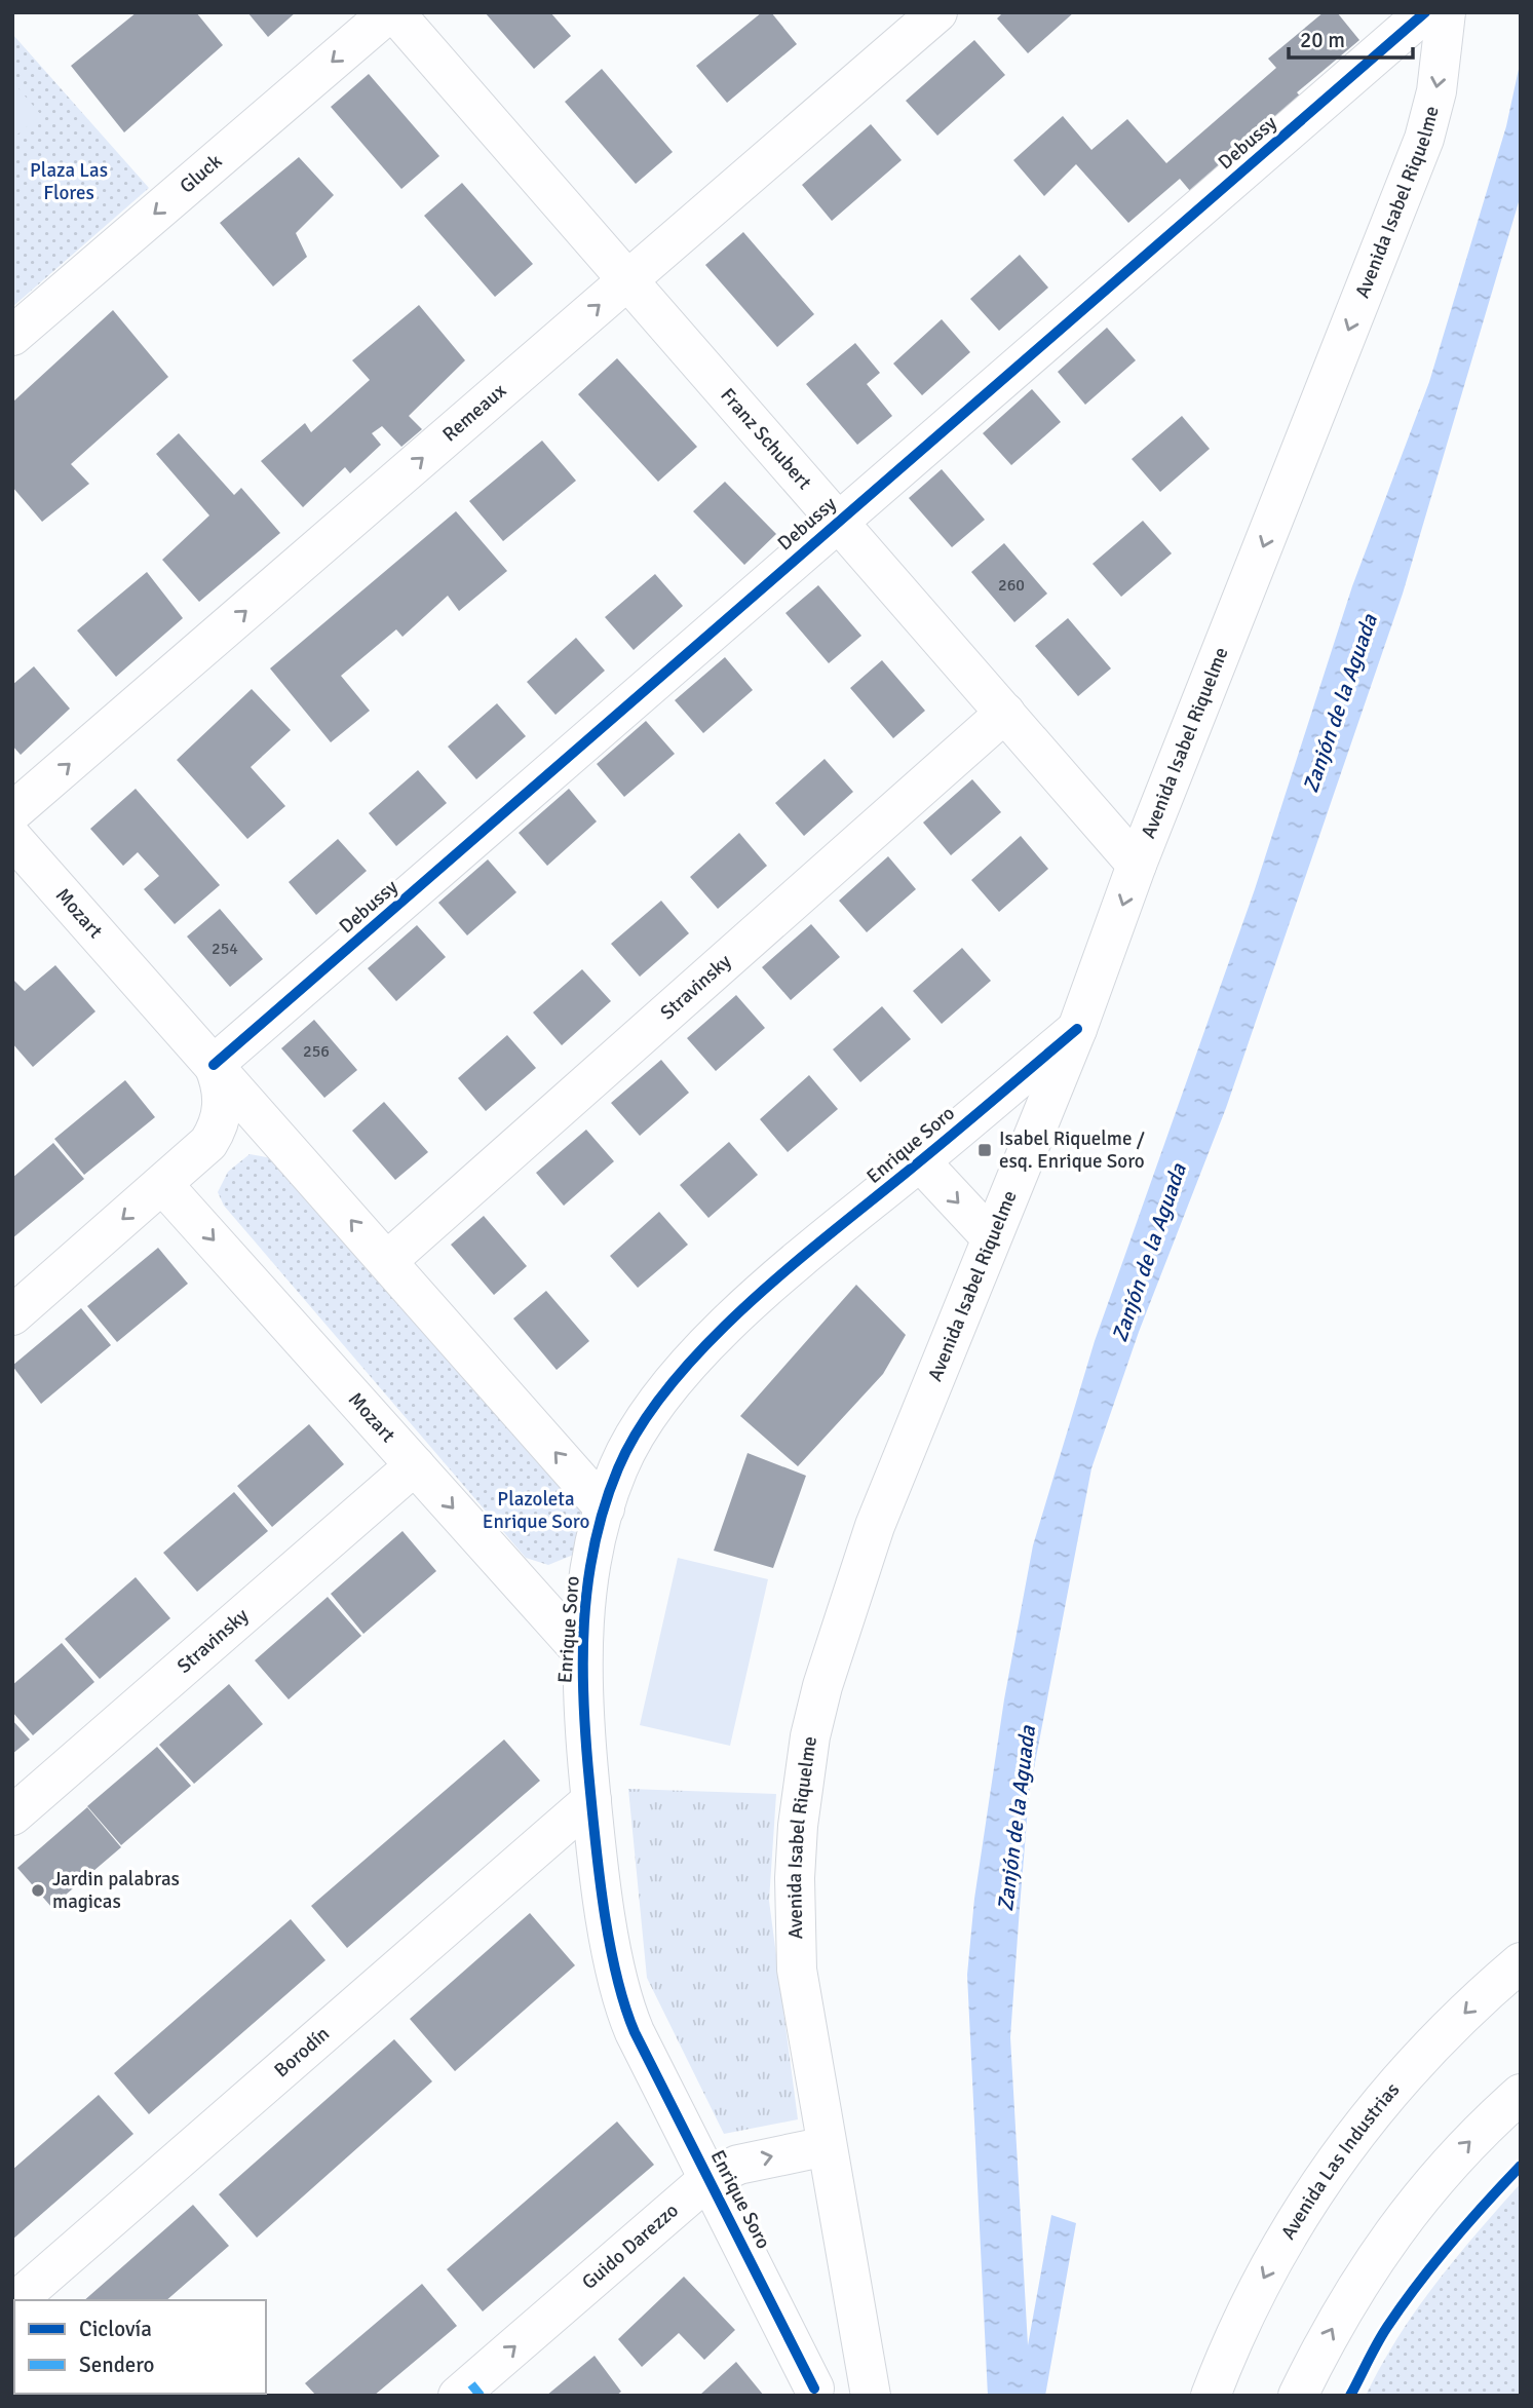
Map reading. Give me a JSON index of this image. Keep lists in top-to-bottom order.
{
  "streets": {
    "street": [
      "Debussy",
      "Gluck",
      "Avenida Isabel Riquelme",
      "Remeaux",
      "Franz Schubert",
      "Mozart",
      "Stravinsky",
      "Enrique Soro",
      "Borodín",
      "Avenida Las Industrias",
      "Guido Darezzo"
    ]
  },
  "crossings": [
    ["Debussy", "Franz Schubert"],
    ["Debussy", "Mozart"],
    ["Avenida Isabel Riquelme", "Franz Schubert"],
    ["Avenida Isabel Riquelme", "Enrique Soro"],
    ["Avenida Isabel Riquelme", "Guido Darezzo"],
    ["Remeaux", "Franz Schubert"],
    ["Franz Schubert", "Stravinsky"],
    ["Mozart", "Stravinsky"],
    ["Mozart", "Enrique Soro"],
    ["Enrique Soro", "Borodín"],
    ["Enrique Soro", "Guido Darezzo"]
  ],
  "one_way": [
    "Gluck",
    "Avenida Isabel Riquelme",
    "Remeaux",
    "Guido Darezzo"
  ],
  "water": ["Zanjón de la Aguada"],
  "parks": ["Plaza Las Flores", "Plazoleta Enrique Soro"],
  "places": {
    "transit": ["Isabel Riquelme / esq. Enrique Soro"],
    "other": ["Jardin palabras magicas"]
  },
  "house_numbers": ["260", "254", "256"],
  "legend": ["Ciclovía", "Sendero"],
  "scale_bar": "20 m"
}
